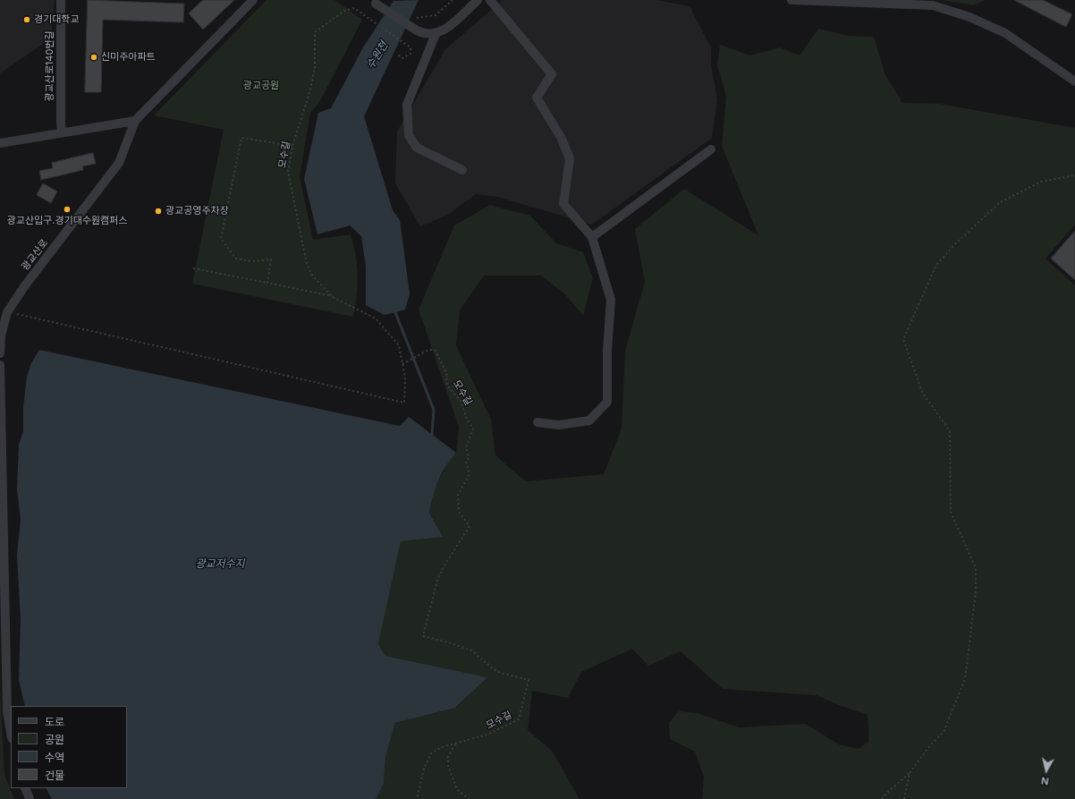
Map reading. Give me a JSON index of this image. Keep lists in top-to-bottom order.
{
  "streets": {
    "street": ["광교산로140번길", "광교산로"],
    "path": ["모수길"]
  },
  "water": ["수원천", "광교저수지"],
  "parks": ["광교공원"],
  "places": [
    "경기대학교",
    "신미주아파트",
    "광교산입구.경기대수원캠퍼스",
    "광교공영주차장"
  ],
  "legend": [
    "도로",
    "공원",
    "수역",
    "건물"
  ],
  "north": "bottom"
}
